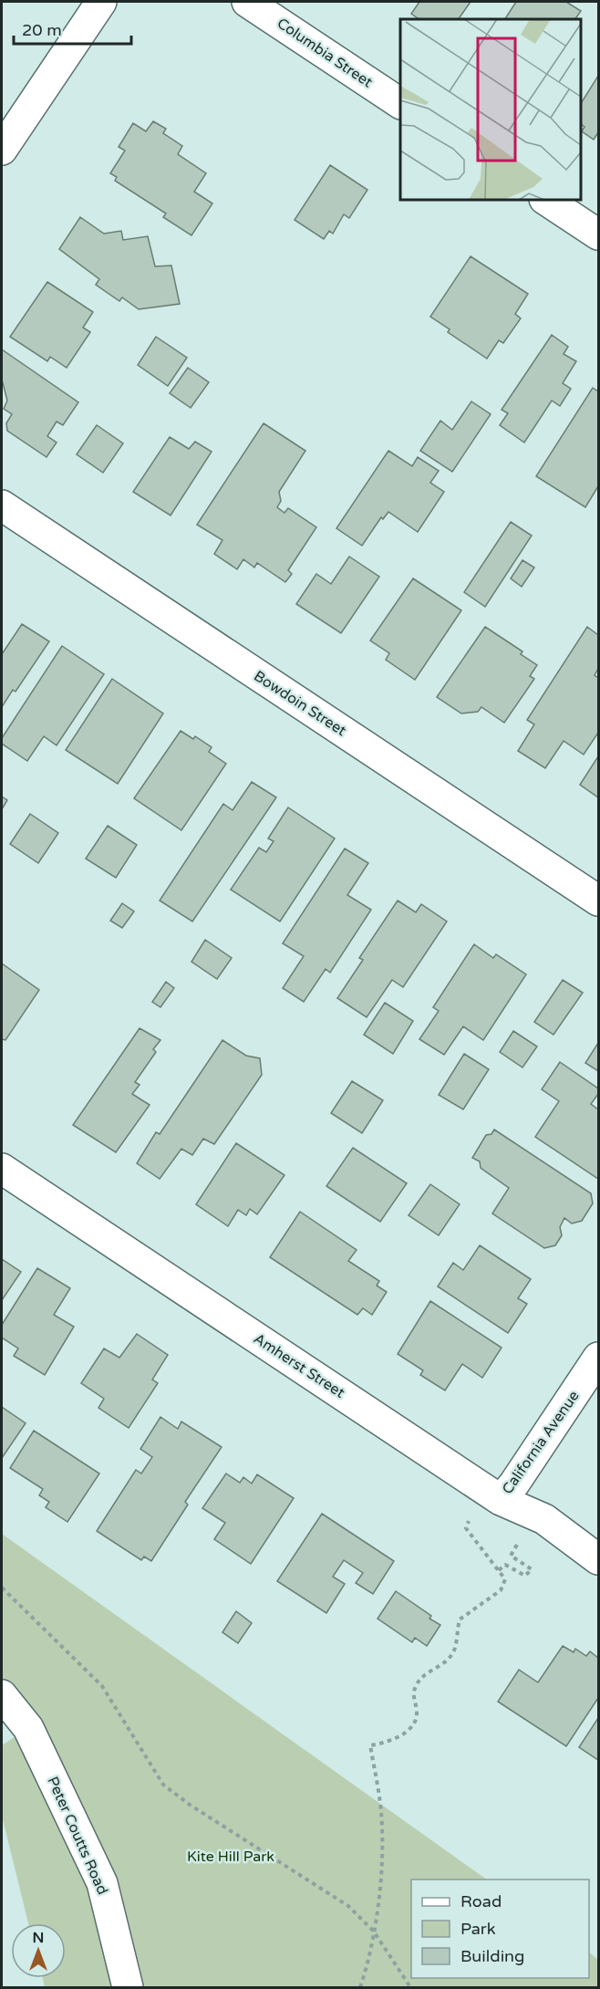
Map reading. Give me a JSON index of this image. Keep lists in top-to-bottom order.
{
  "streets": {
    "street": [
      "Columbia Street",
      "Bowdoin Street",
      "Amherst Street",
      "California Avenue",
      "Peter Coutts Road"
    ]
  },
  "crossings": [
    ["Amherst Street", "California Avenue"]
  ],
  "parks": ["Kite Hill Park"],
  "legend": ["Road", "Park", "Building"],
  "scale_bar": "20 m",
  "north": "top"
}
